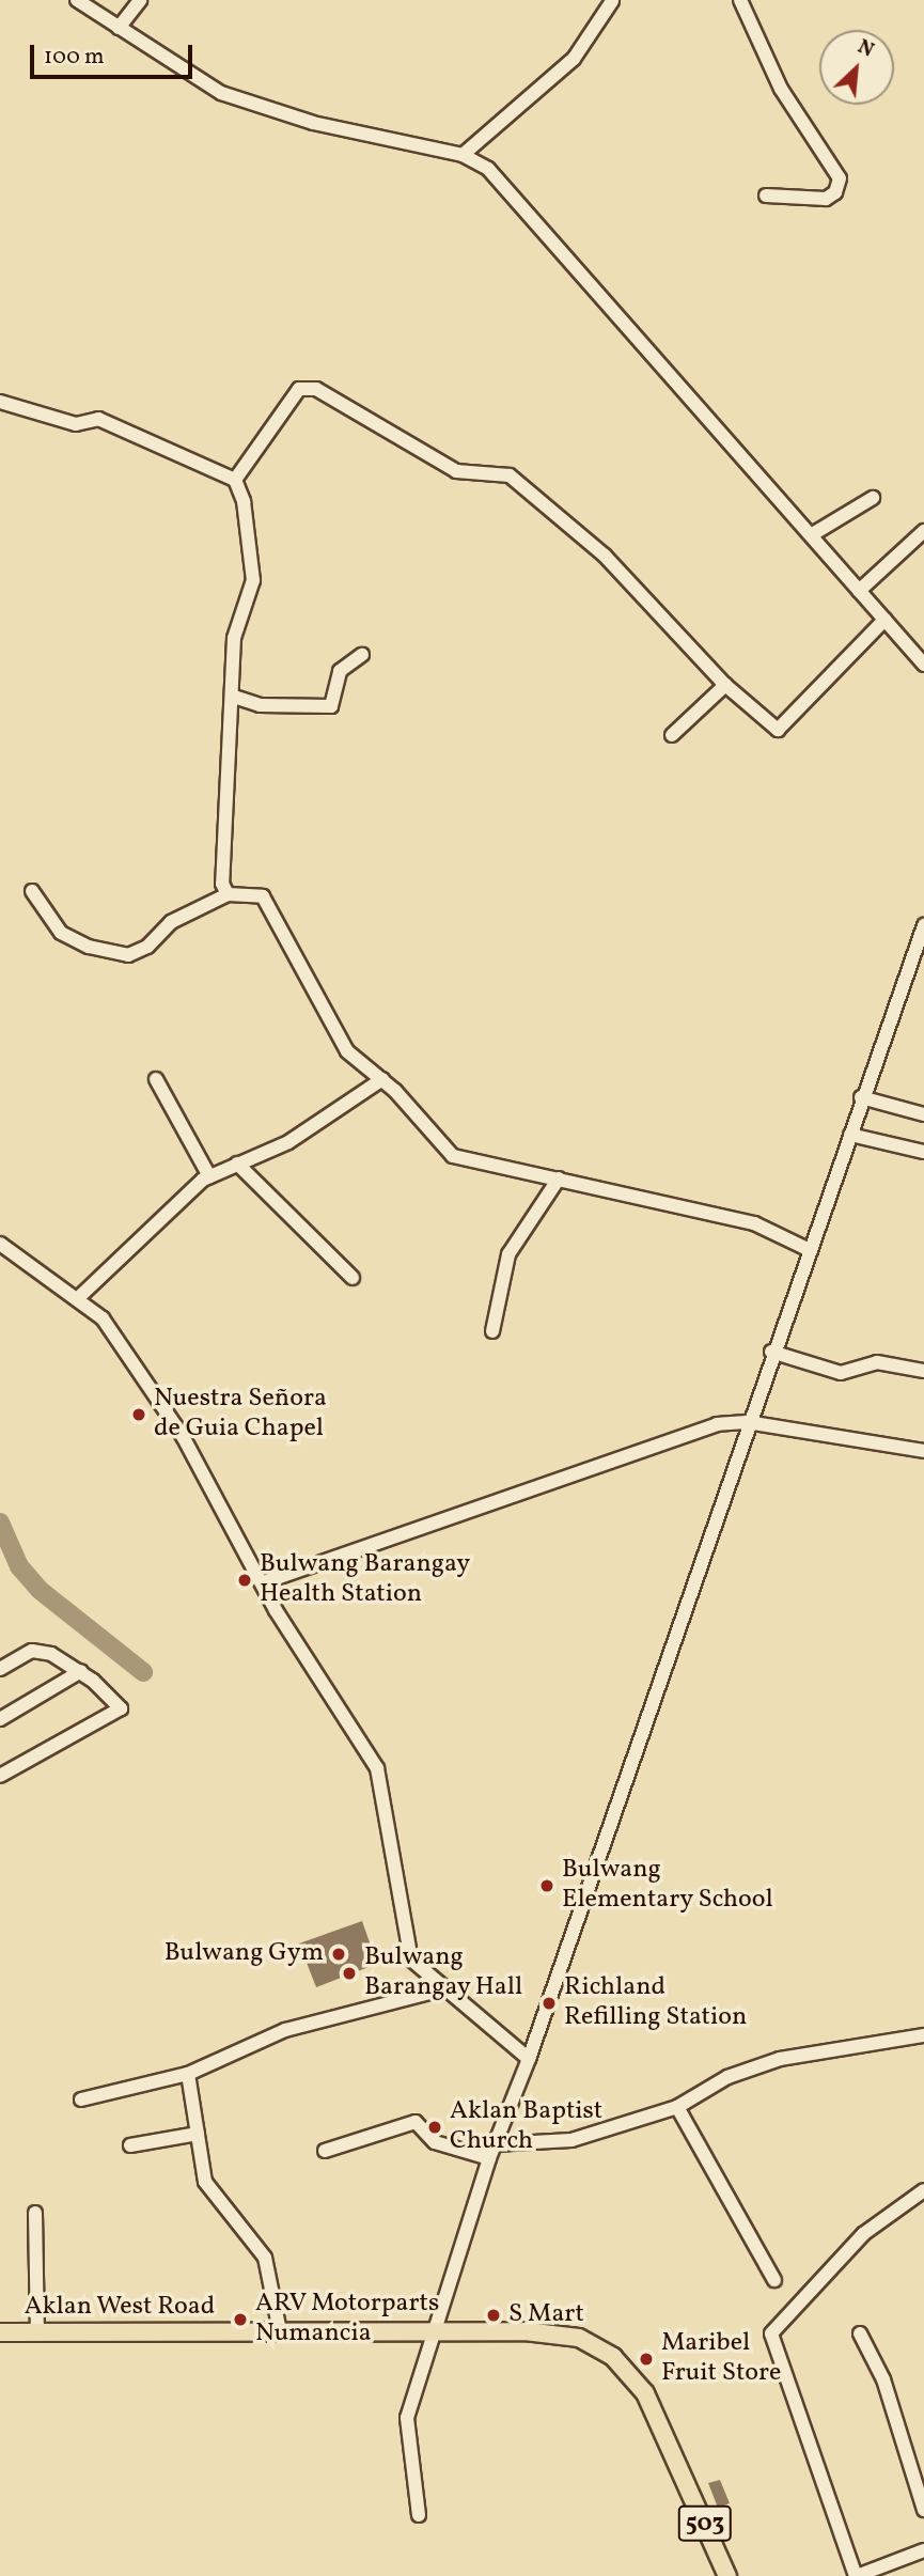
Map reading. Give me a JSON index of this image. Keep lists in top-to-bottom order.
{
  "streets": {
    "main road": ["Aklan West Road", "503"]
  },
  "places": [
    "Nuestra Señora de Guia Chapel",
    "Bulwang Barangay Health Station",
    "Bulwang Elementary School",
    "Bulwang Gym",
    "Bulwang Barangay Hall",
    "Richland Refilling Station",
    "Aklan Baptist Church",
    "S Mart",
    "ARV Motorparts Numancia",
    "Maribel Fruit Store"
  ],
  "scale_bar": "100 m",
  "north": "top right"
}
